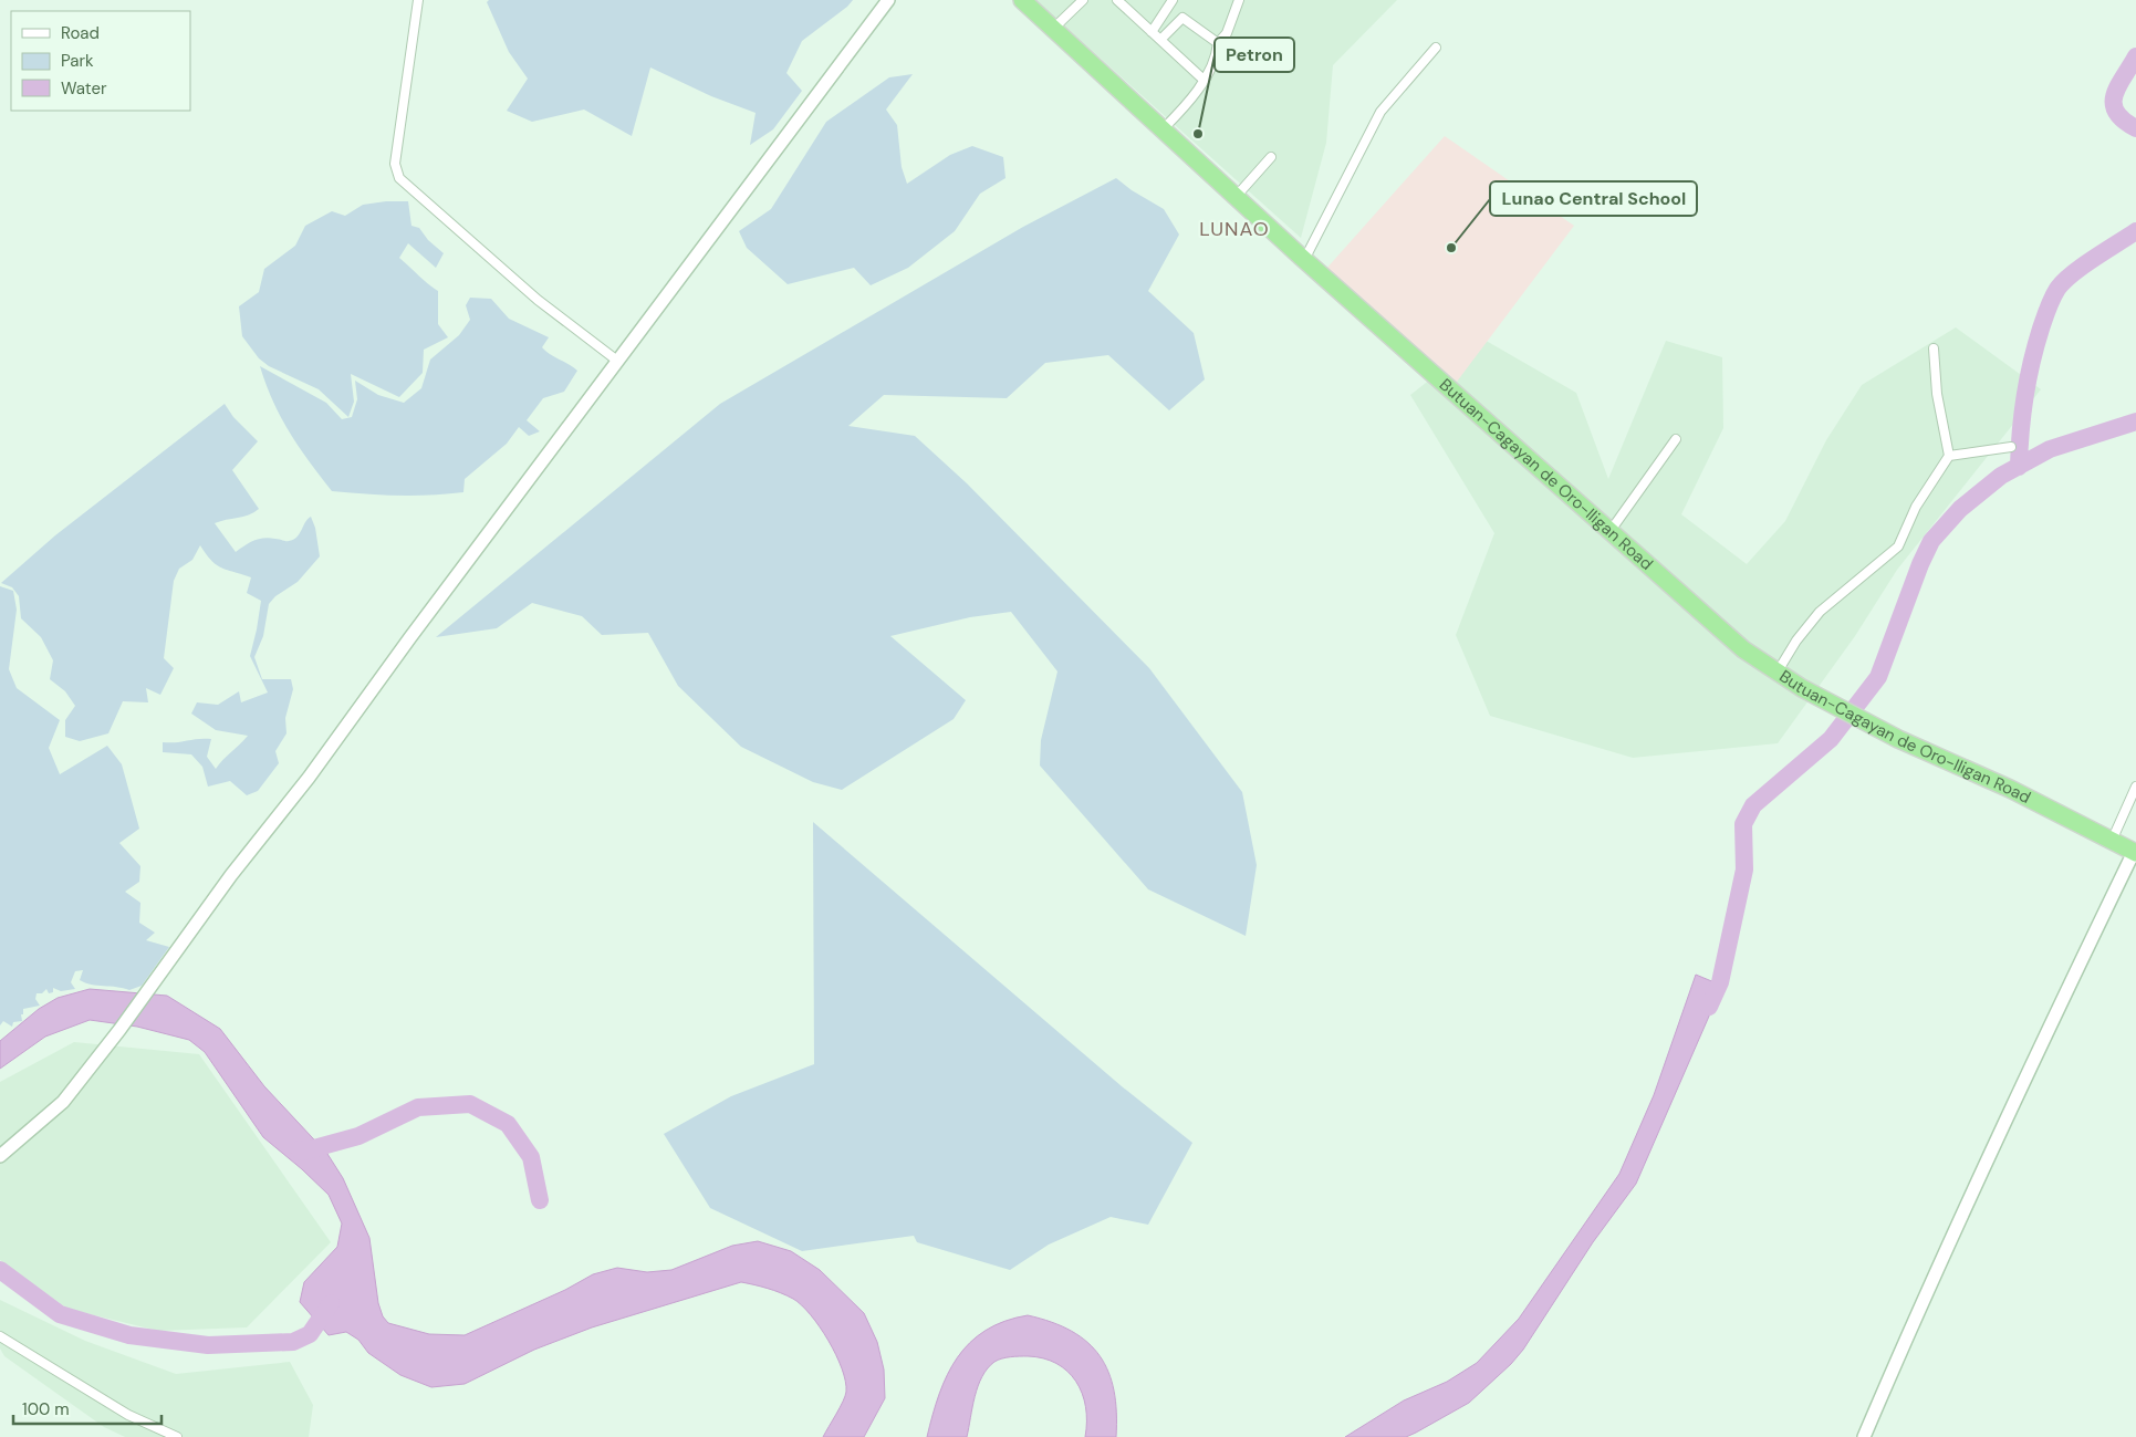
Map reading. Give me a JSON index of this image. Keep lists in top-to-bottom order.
{
  "streets": {
    "highway": ["Butuan-Cagayan de Oro-Iligan Road"]
  },
  "districts": ["LUNAO"],
  "places": ["Petron", "Lunao Central School"],
  "legend": ["Road", "Park", "Water"],
  "scale_bar": "100 m"
}
